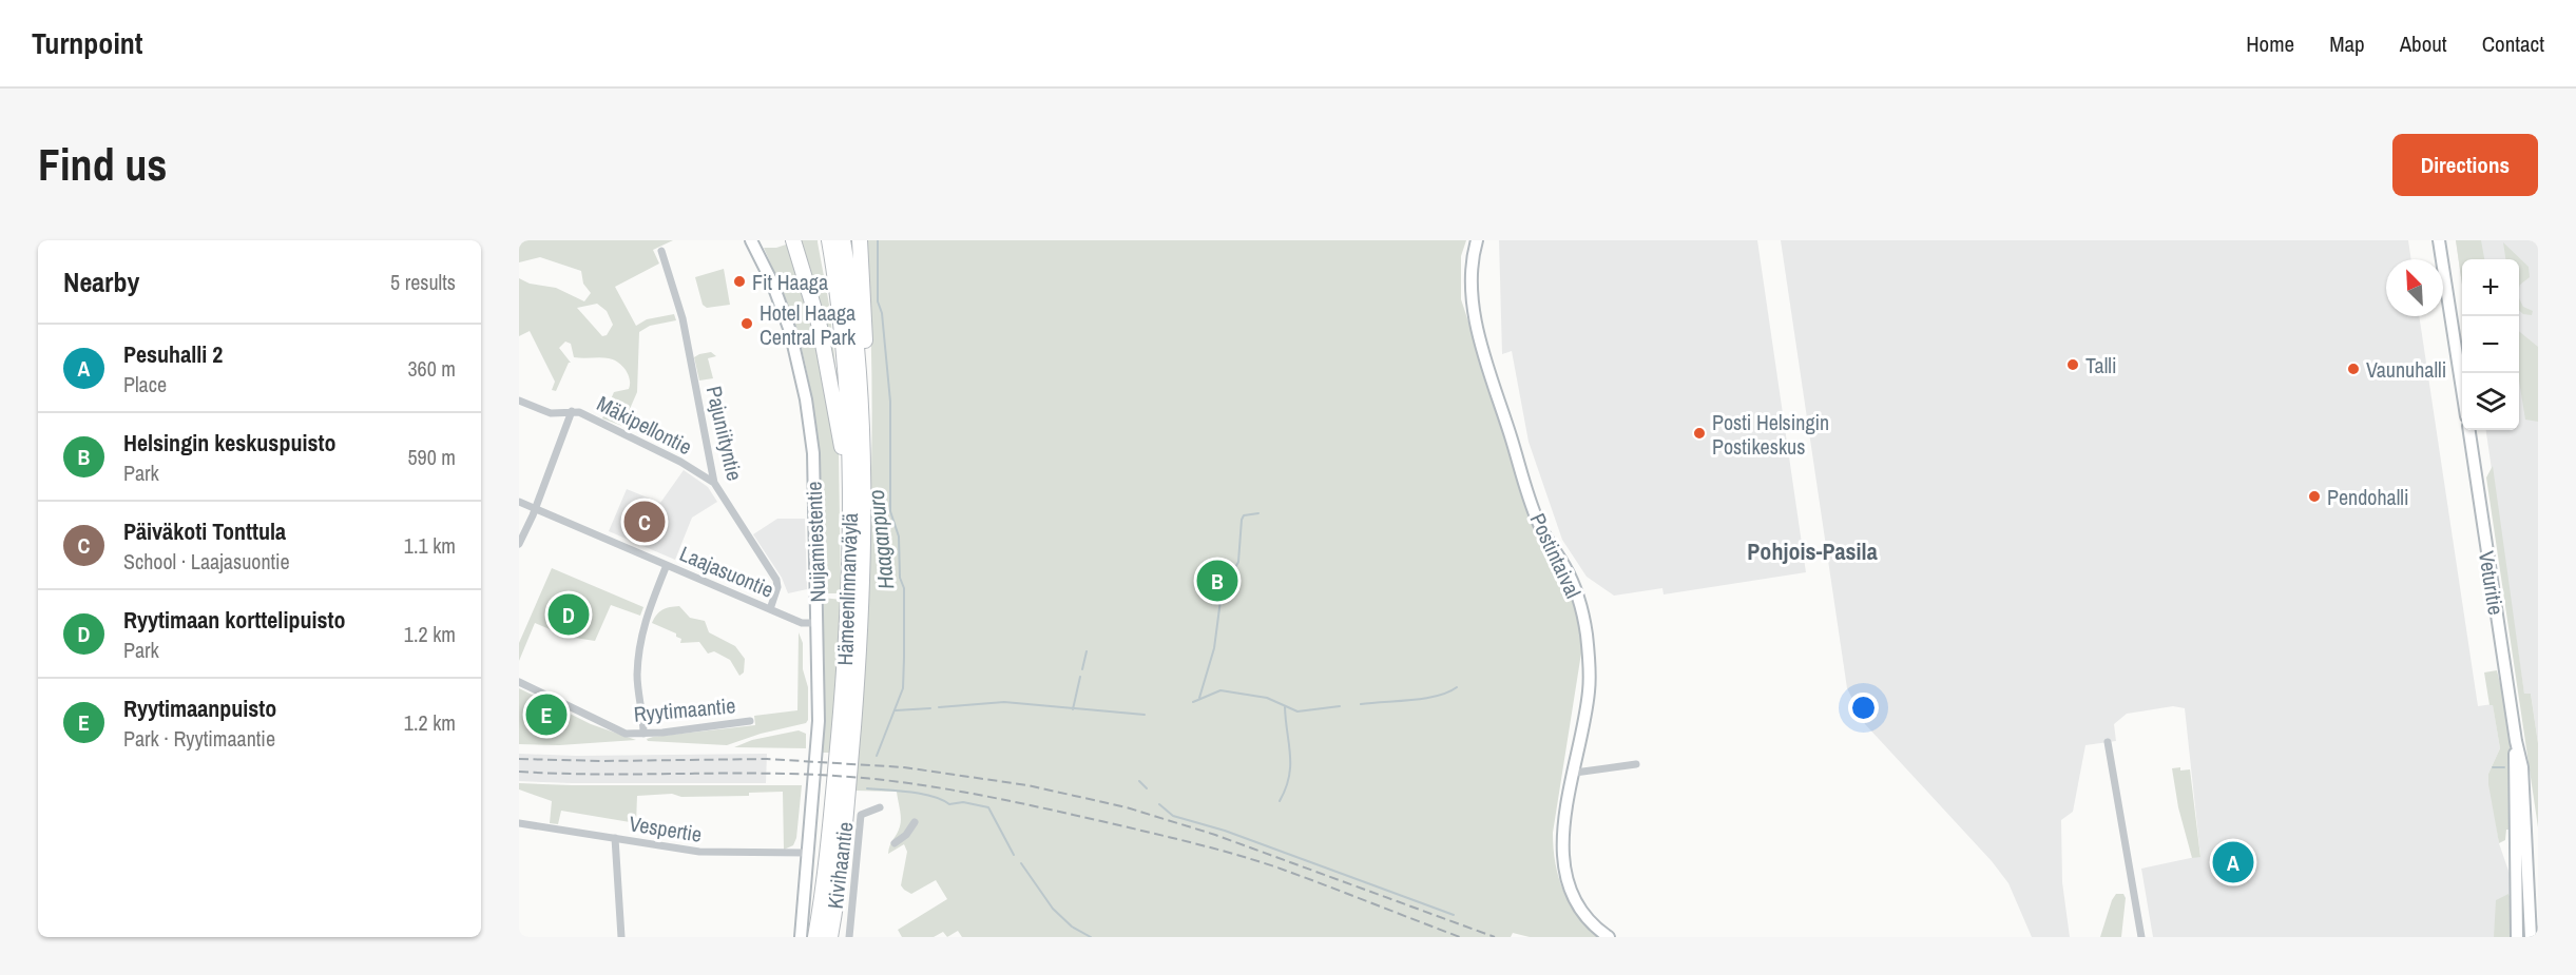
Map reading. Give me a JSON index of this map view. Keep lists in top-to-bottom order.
{
  "streets": {
    "highway": ["Hämeenlinnanväylä"],
    "street": [
      "Mäkipellontie",
      "Pajuniityntie",
      "Nuijamiestentie",
      "Postintaival",
      "Laajasuontie",
      "Veturitie",
      "Ryytimaantie",
      "Vespertie",
      "Kivihaantie"
    ]
  },
  "crossings": [
    ["Mäkipellontie", "Pajuniityntie"],
    ["Pajuniityntie", "Laajasuontie"],
    ["Nuijamiestentie", "Laajasuontie"],
    ["Nuijamiestentie", "Vespertie"]
  ],
  "districts": ["Pohjois-Pasila"],
  "water": ["Haaganpuro"],
  "places": [
    "Fit Haaga",
    "Hotel Haaga Central Park",
    "Talli",
    "Vaunuhalli",
    "Posti Helsingin Postikeskus",
    "Pendohalli"
  ],
  "north": "top left",
  "page": {
    "header": "Turnpoint",
    "nav": [
      "Home",
      "Map",
      "About",
      "Contact"
    ],
    "buttons": "Directions",
    "title": "Find us",
    "heading": ["Nearby", "5 results"],
    "map_buttons": ["+", "−"],
    "list": [
      {
        "mark": "A",
        "name": "Pesuhalli 2",
        "note": "Place",
        "value": "360 m"
      },
      {
        "mark": "B",
        "name": "Helsingin keskuspuisto",
        "note": "Park",
        "value": "590 m"
      },
      {
        "mark": "C",
        "name": "Päiväkoti Tonttula",
        "note": "School · Laajasuontie",
        "value": "1.1 km"
      },
      {
        "mark": "D",
        "name": "Ryytimaan korttelipuisto",
        "note": "Park",
        "value": "1.2 km"
      },
      {
        "mark": "E",
        "name": "Ryytimaanpuisto",
        "note": "Park · Ryytimaantie",
        "value": "1.2 km"
      }
    ],
    "pins": [
      "C",
      "B",
      "D",
      "E",
      "A"
    ]
  }
}
